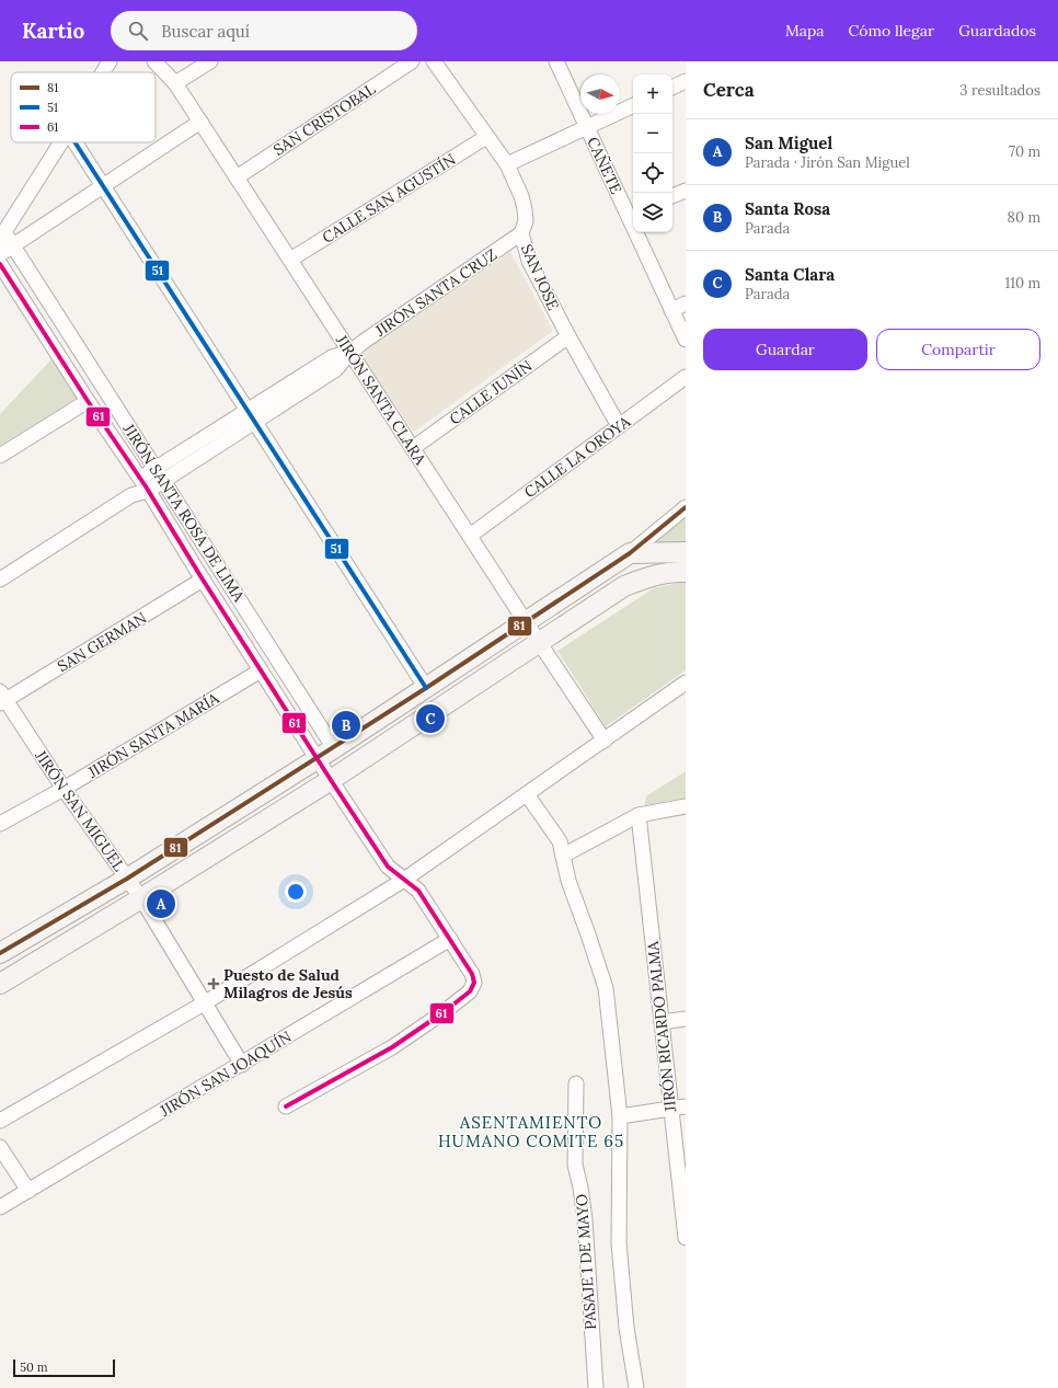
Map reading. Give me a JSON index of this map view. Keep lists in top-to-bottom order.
{
  "streets": {
    "street": [
      "SAN CRISTOBAL",
      "CAÑETE",
      "CALLE SAN AGUSTÍN",
      "SAN JOSE",
      "JIRÓN SANTA CRUZ",
      "CALLE JUNÍN",
      "JIRÓN SANTA CLARA",
      "CALLE LA OROYA",
      "JIRÓN SANTA ROSA DE LIMA",
      "SAN GERMAN",
      "JIRÓN SANTA MARÍA",
      "JIRÓN SAN MIGUEL",
      "JIRÓN RICARDO PALMA",
      "JIRÓN SAN JOAQUÍN",
      "PASAJE 1 DE MAYO"
    ]
  },
  "crossings": [
    ["SAN CRISTOBAL", "JIRÓN SANTA CLARA"],
    ["CALLE SAN AGUSTÍN", "SAN JOSE"],
    ["CALLE SAN AGUSTÍN", "JIRÓN SANTA CLARA"],
    ["SAN JOSE", "JIRÓN SANTA CRUZ"],
    ["SAN JOSE", "CALLE JUNÍN"],
    ["SAN JOSE", "CALLE LA OROYA"],
    ["JIRÓN SANTA CRUZ", "JIRÓN SANTA CLARA"],
    ["JIRÓN SANTA CRUZ", "JIRÓN SANTA ROSA DE LIMA"],
    ["CALLE JUNÍN", "JIRÓN SANTA CLARA"],
    ["JIRÓN SANTA CLARA", "CALLE LA OROYA"],
    ["JIRÓN SANTA ROSA DE LIMA", "SAN GERMAN"],
    ["JIRÓN SANTA ROSA DE LIMA", "JIRÓN SANTA MARÍA"],
    ["JIRÓN SANTA ROSA DE LIMA", "JIRÓN SAN JOAQUÍN"],
    ["SAN GERMAN", "JIRÓN SAN MIGUEL"],
    ["JIRÓN SANTA MARÍA", "JIRÓN SAN MIGUEL"],
    ["JIRÓN SAN MIGUEL", "JIRÓN SAN JOAQUÍN"]
  ],
  "districts": ["ASENTAMIENTO HUMANO COMITE 65"],
  "places": {
    "health": ["Puesto de Salud Milagros de Jesús"]
  },
  "lines": ["transit line 51", "transit line 61", "transit line 81"],
  "legend": ["81", "51", "61"],
  "scale_bar": "50 m",
  "north": "right",
  "page": {
    "header": "Kartio",
    "search": "Buscar aquí",
    "nav": ["Mapa", "Cómo llegar", "Guardados"],
    "heading": ["Cerca", "3 resultados"],
    "map_buttons": ["+", "−"],
    "list": [
      {
        "mark": "A",
        "name": "San Miguel",
        "note": "Parada · Jirón San Miguel",
        "value": "70 m"
      },
      {
        "mark": "B",
        "name": "Santa Rosa",
        "note": "Parada",
        "value": "80 m"
      },
      {
        "mark": "C",
        "name": "Santa Clara",
        "note": "Parada",
        "value": "110 m"
      }
    ],
    "buttons": ["Guardar", "Compartir"],
    "pins": ["C", "B", "A"],
    "scale": "50 m"
  }
}
